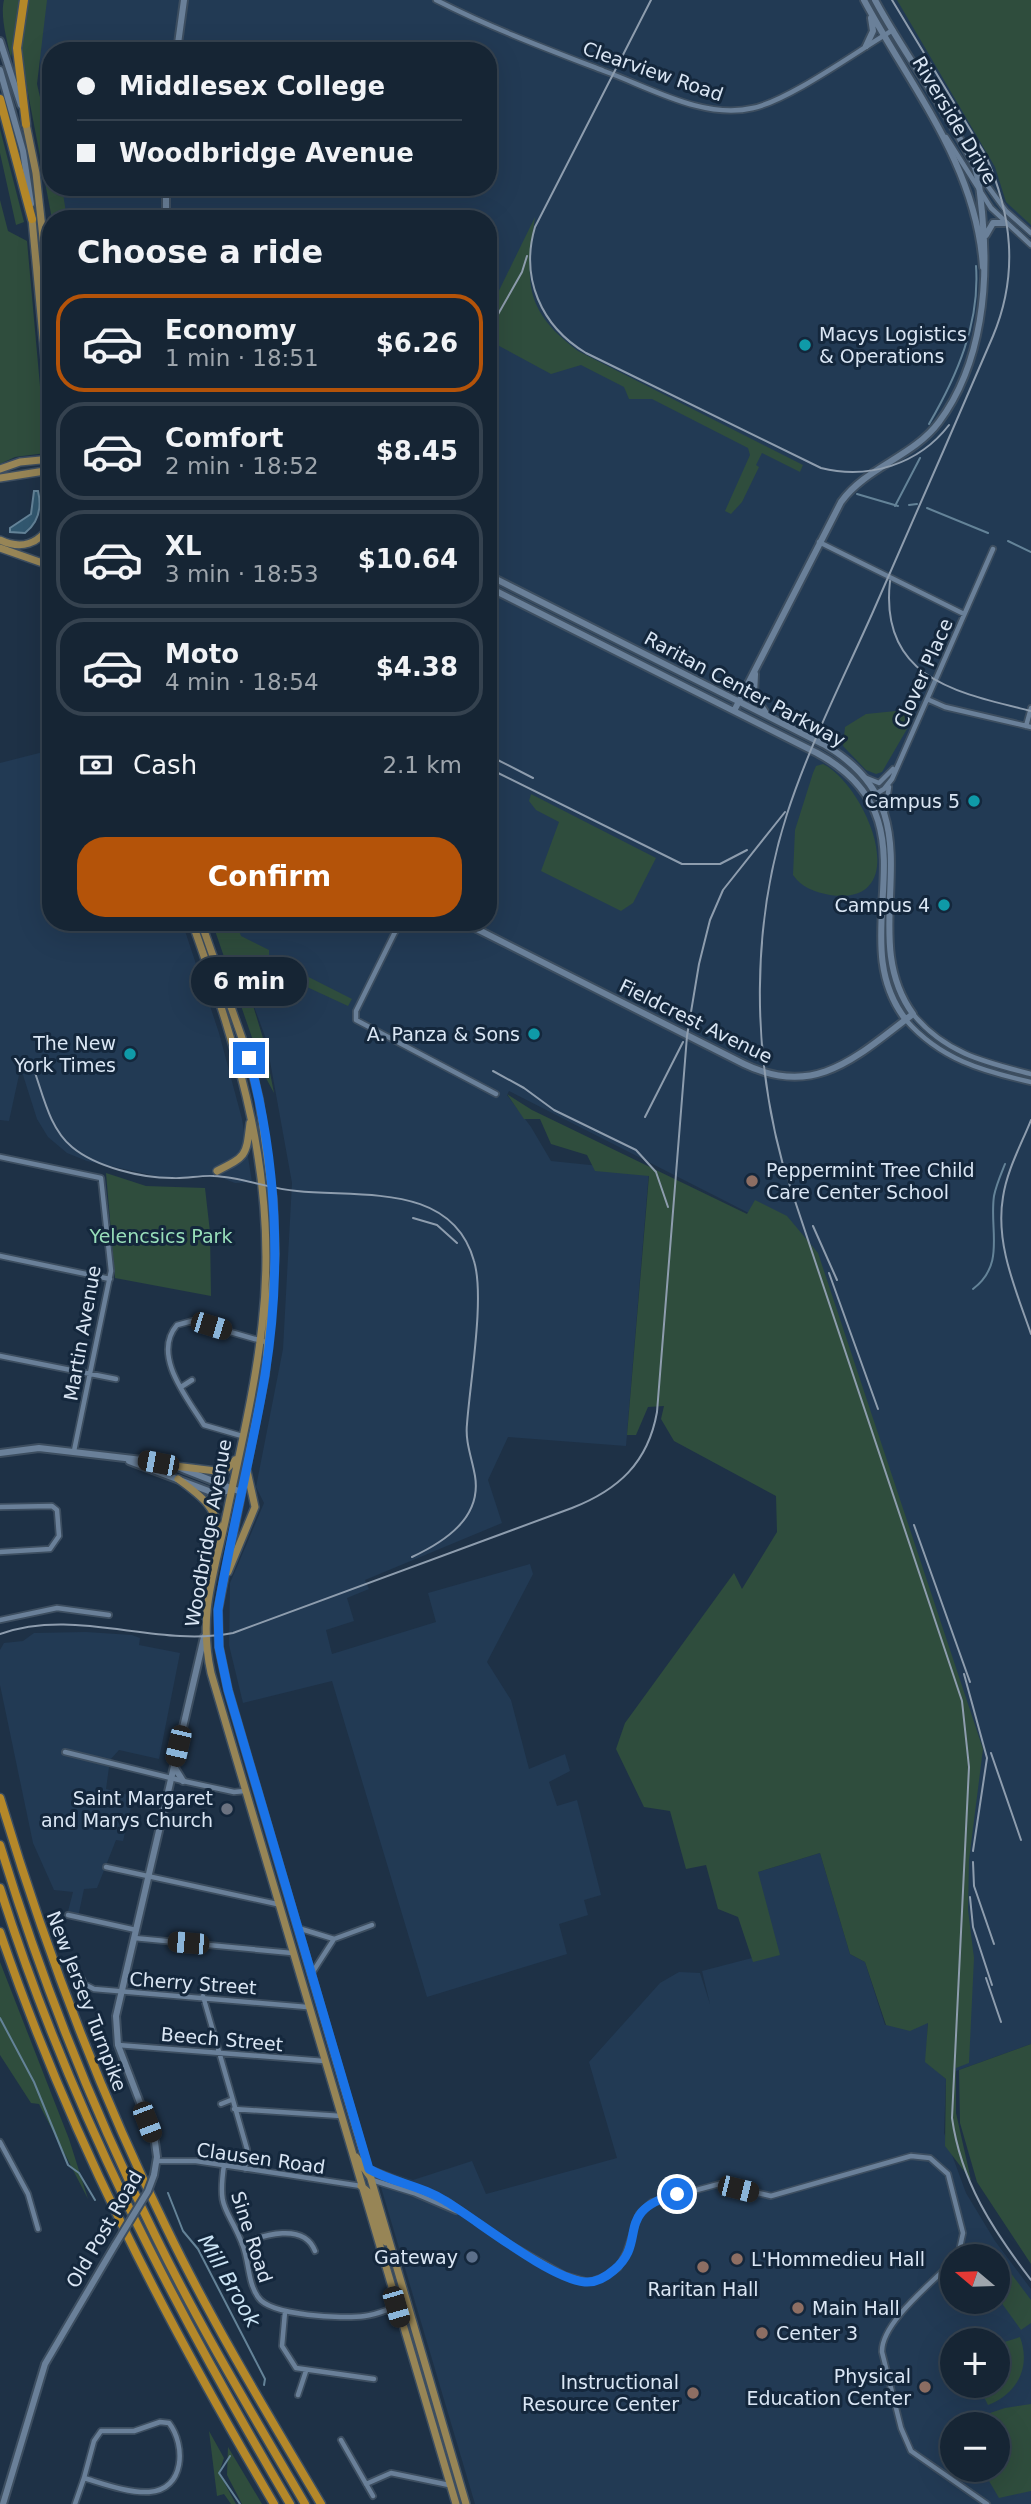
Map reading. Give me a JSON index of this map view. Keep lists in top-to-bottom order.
{
  "streets": {
    "highway": ["New Jersey Turnpike"],
    "main road": [
      "Riverside Drive",
      "Raritan Center Parkway",
      "Fieldcrest Avenue",
      "Woodbridge Avenue",
      "Old Post Road"
    ],
    "street": [
      "Clearview Road",
      "Clover Place",
      "Martin Avenue",
      "Cherry Street",
      "Beech Street",
      "Clausen Road",
      "Sine Road"
    ]
  },
  "crossings": [
    ["Clearview Road", "Riverside Drive"],
    ["Clover Place", "Raritan Center Parkway"],
    ["Raritan Center Parkway", "Fieldcrest Avenue"],
    ["Woodbridge Avenue", "Cherry Street"],
    ["Woodbridge Avenue", "Beech Street"],
    ["Woodbridge Avenue", "Clausen Road"],
    ["Woodbridge Avenue", "Old Post Road"],
    ["Woodbridge Avenue", "Sine Road"],
    ["Cherry Street", "Old Post Road"],
    ["Beech Street", "Old Post Road"],
    ["Clausen Road", "Old Post Road"],
    ["Clausen Road", "Sine Road"]
  ],
  "water": ["Mill Brook"],
  "parks": ["Yelencsics Park"],
  "places": [
    "Macys Logistics & Operations",
    "Campus 5",
    "Campus 4",
    "A. Panza & Sons",
    "The New York Times",
    "Peppermint Tree Child Care Center School",
    "Saint Margaret and Marys Church",
    "Gateway",
    "L'Hommedieu Hall",
    "Raritan Hall",
    "Main Hall",
    "Center 3",
    "Physical Education Center",
    "Instructional Resource Center"
  ],
  "north": "left",
  "page": {
    "banner": ["Middlesex College", "Woodbridge Avenue"],
    "heading": "Choose a ride",
    "list": [
      {
        "name": "Economy",
        "note": "1 min · 18:51",
        "value": "$6.26"
      },
      {
        "name": "Comfort",
        "note": "2 min · 18:52",
        "value": "$8.45"
      },
      {
        "name": "XL",
        "note": "3 min · 18:53",
        "value": "$10.64"
      },
      {
        "name": "Moto",
        "note": "4 min · 18:54",
        "value": "$4.38"
      }
    ],
    "pay": ["Cash", "2.1 km"],
    "buttons": "Confirm",
    "bubble": "6 min",
    "map_buttons": ["+", "−"]
  }
}
